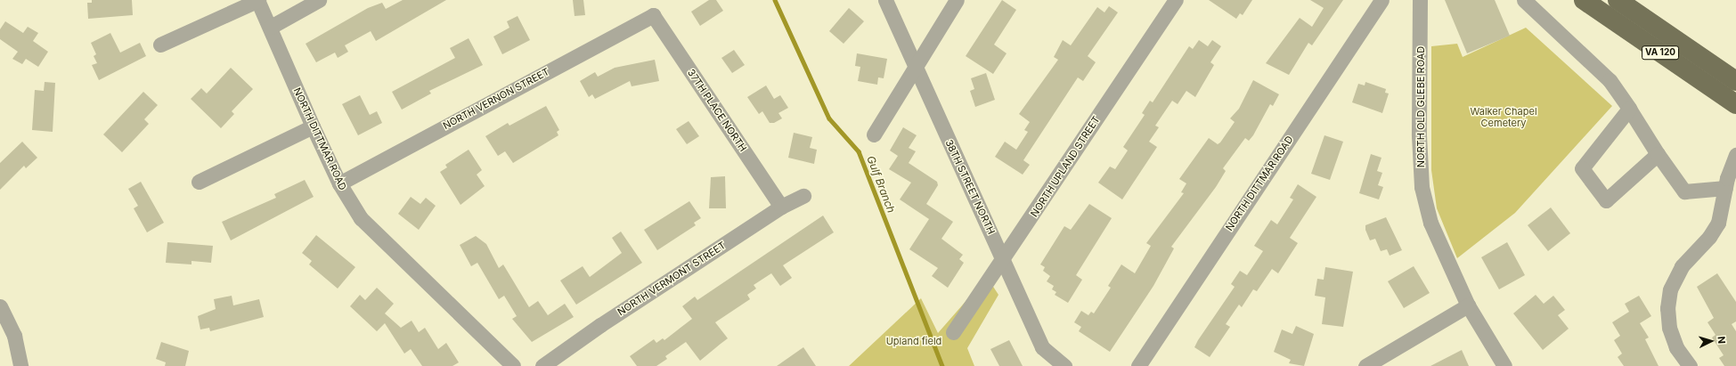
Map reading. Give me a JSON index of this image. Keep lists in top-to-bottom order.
{
  "streets": {
    "main road": ["VA 120"],
    "street": [
      "NORTH VERNON STREET",
      "NORTH OLD GLEBE ROAD",
      "37TH PLACE NORTH",
      "NORTH DITTMAR ROAD",
      "NORTH UPLAND STREET",
      "38TH STREET NORTH",
      "NORTH VERMONT STREET"
    ]
  },
  "crossings": [
    ["NORTH VERNON STREET", "37TH PLACE NORTH"],
    ["NORTH VERNON STREET", "NORTH DITTMAR ROAD"],
    ["37TH PLACE NORTH", "NORTH VERMONT STREET"],
    ["NORTH UPLAND STREET", "38TH STREET NORTH"]
  ],
  "water": ["Gulf Branch"],
  "parks": ["Walker Chapel Cemetery", "Upland field"],
  "north": "right"
}
